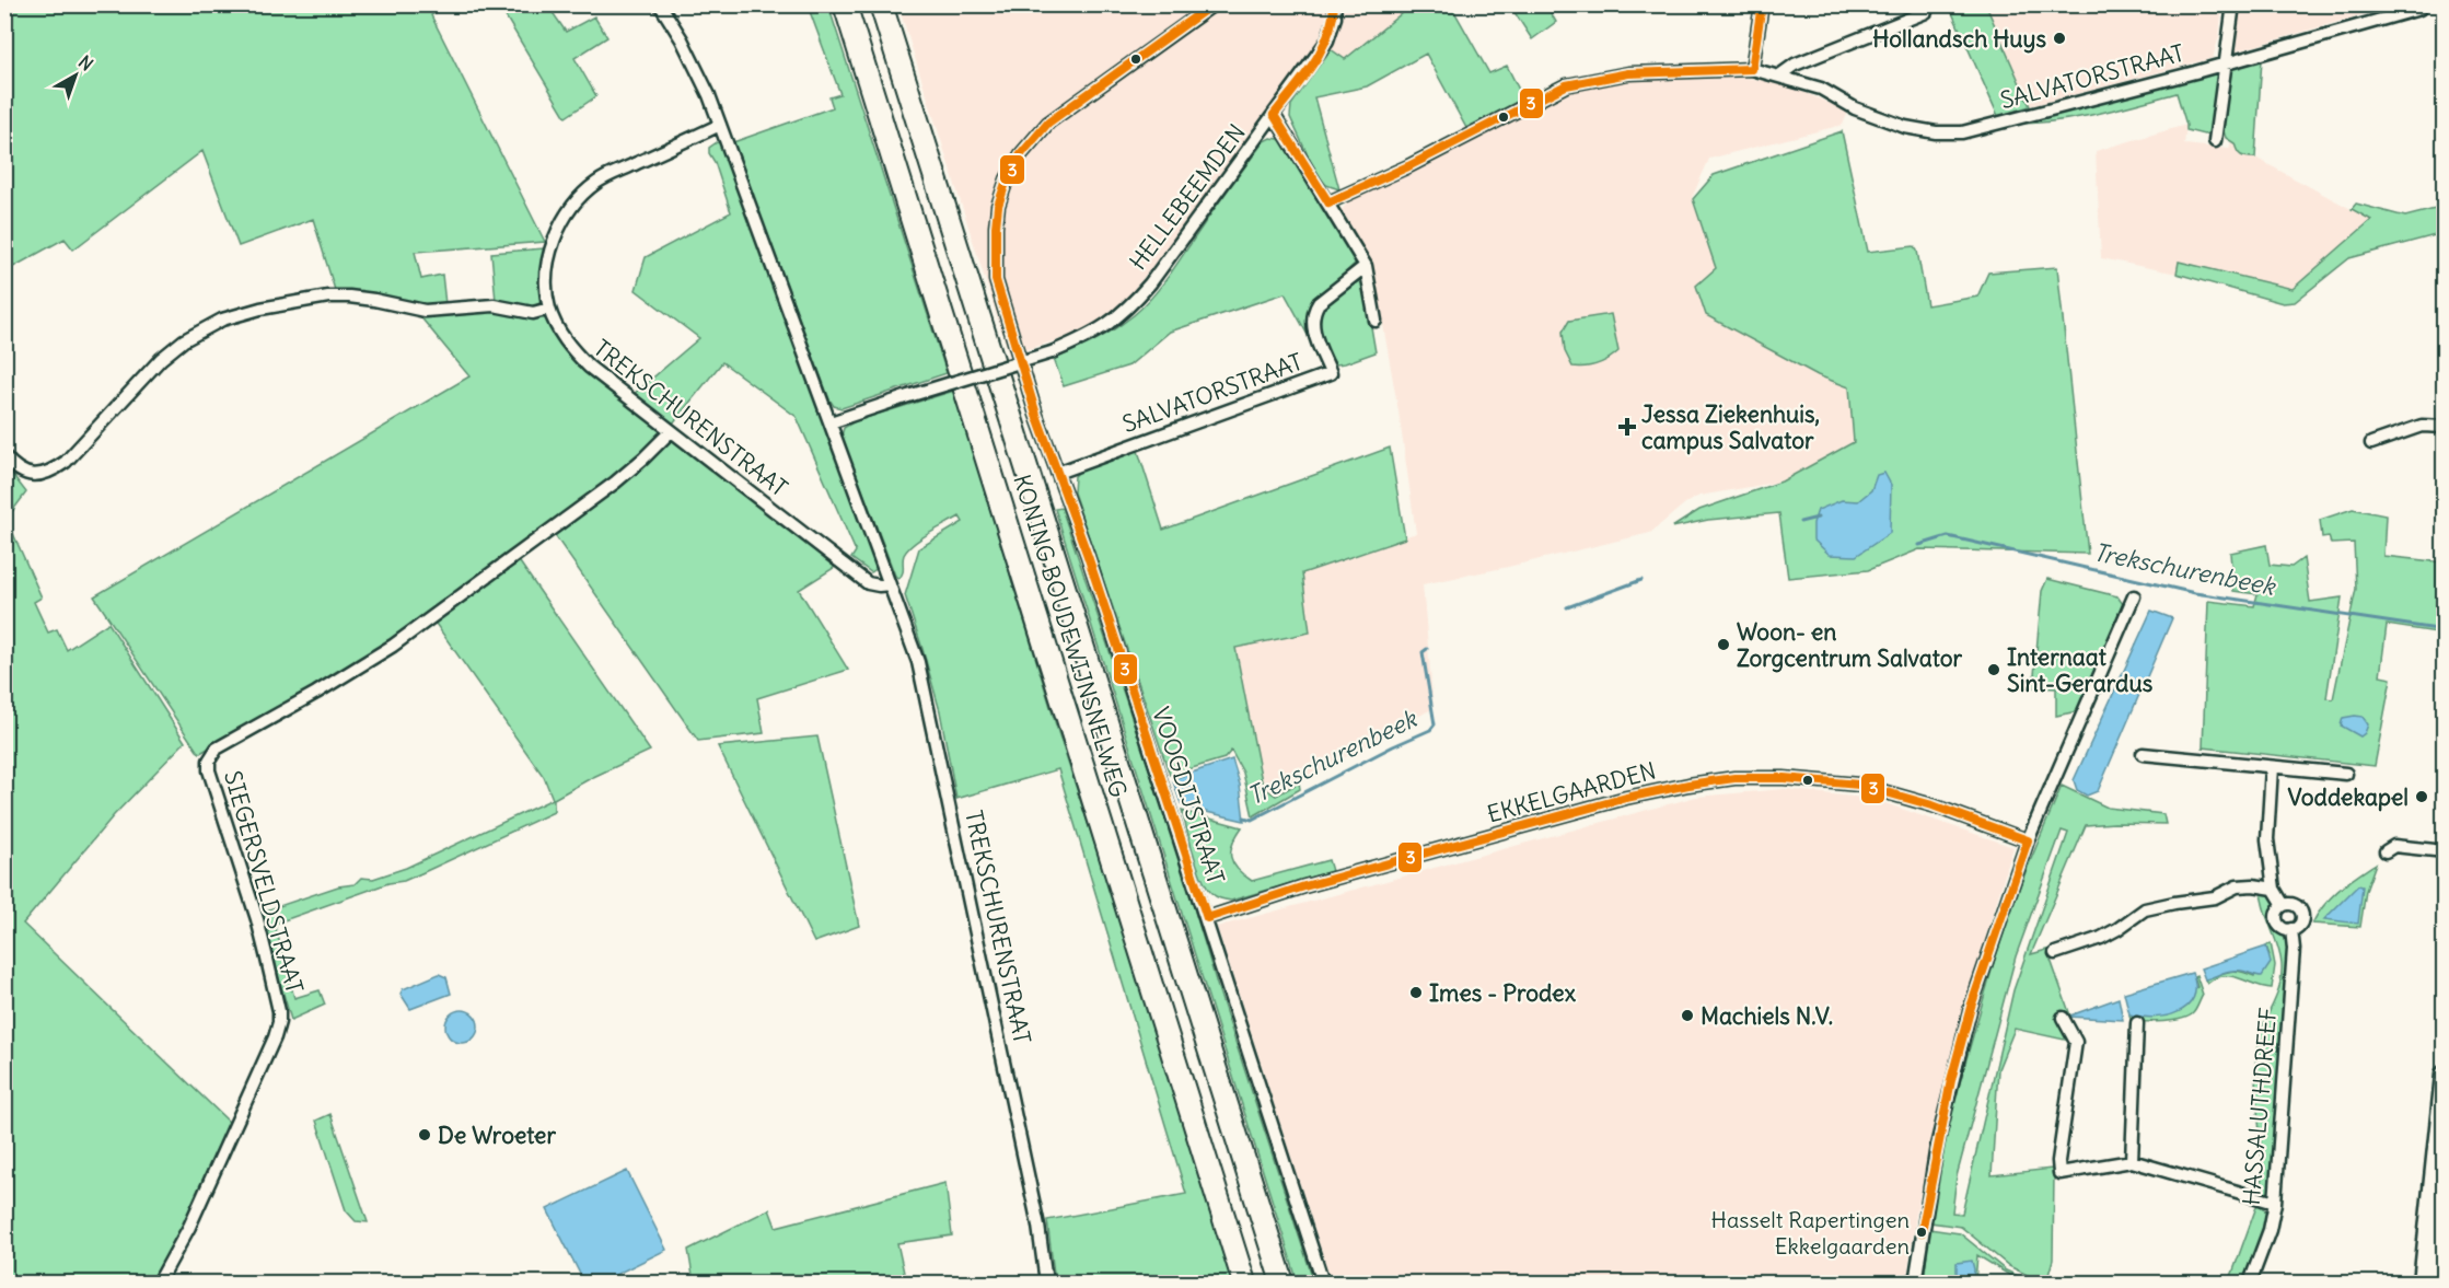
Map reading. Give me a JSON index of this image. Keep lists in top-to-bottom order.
{
  "streets": {
    "highway": ["KONING BOUDEWIJNSNELWEG"],
    "street": [
      "SALVATORSTRAAT",
      "HELLEBEEMDEN",
      "TREKSCHURENSTRAAT",
      "EKKELGAARDEN",
      "VOOGDIJSTRAAT",
      "SIEGERSVELDSTRAAT",
      "HASSALUTHDREEF"
    ]
  },
  "crossings": [
    ["SALVATORSTRAAT", "VOOGDIJSTRAAT"],
    ["HELLEBEEMDEN", "TREKSCHURENSTRAAT"],
    ["TREKSCHURENSTRAAT", "SIEGERSVELDSTRAAT"],
    ["EKKELGAARDEN", "VOOGDIJSTRAAT"]
  ],
  "water": ["Trekschurenbeek"],
  "places": {
    "other": [
      "Hollandsch Huys",
      "Woon- en Zorgcentrum Salvator",
      "Internaat Sint-Gerardus",
      "Voddekapel",
      "Imes - Prodex",
      "Machiels N.V.",
      "De Wroeter",
      "Hasselt Rapertingen Ekkelgaarden"
    ],
    "health": ["Jessa Ziekenhuis, campus Salvator"]
  },
  "lines": ["transit line 3"],
  "north": "top right"
}
